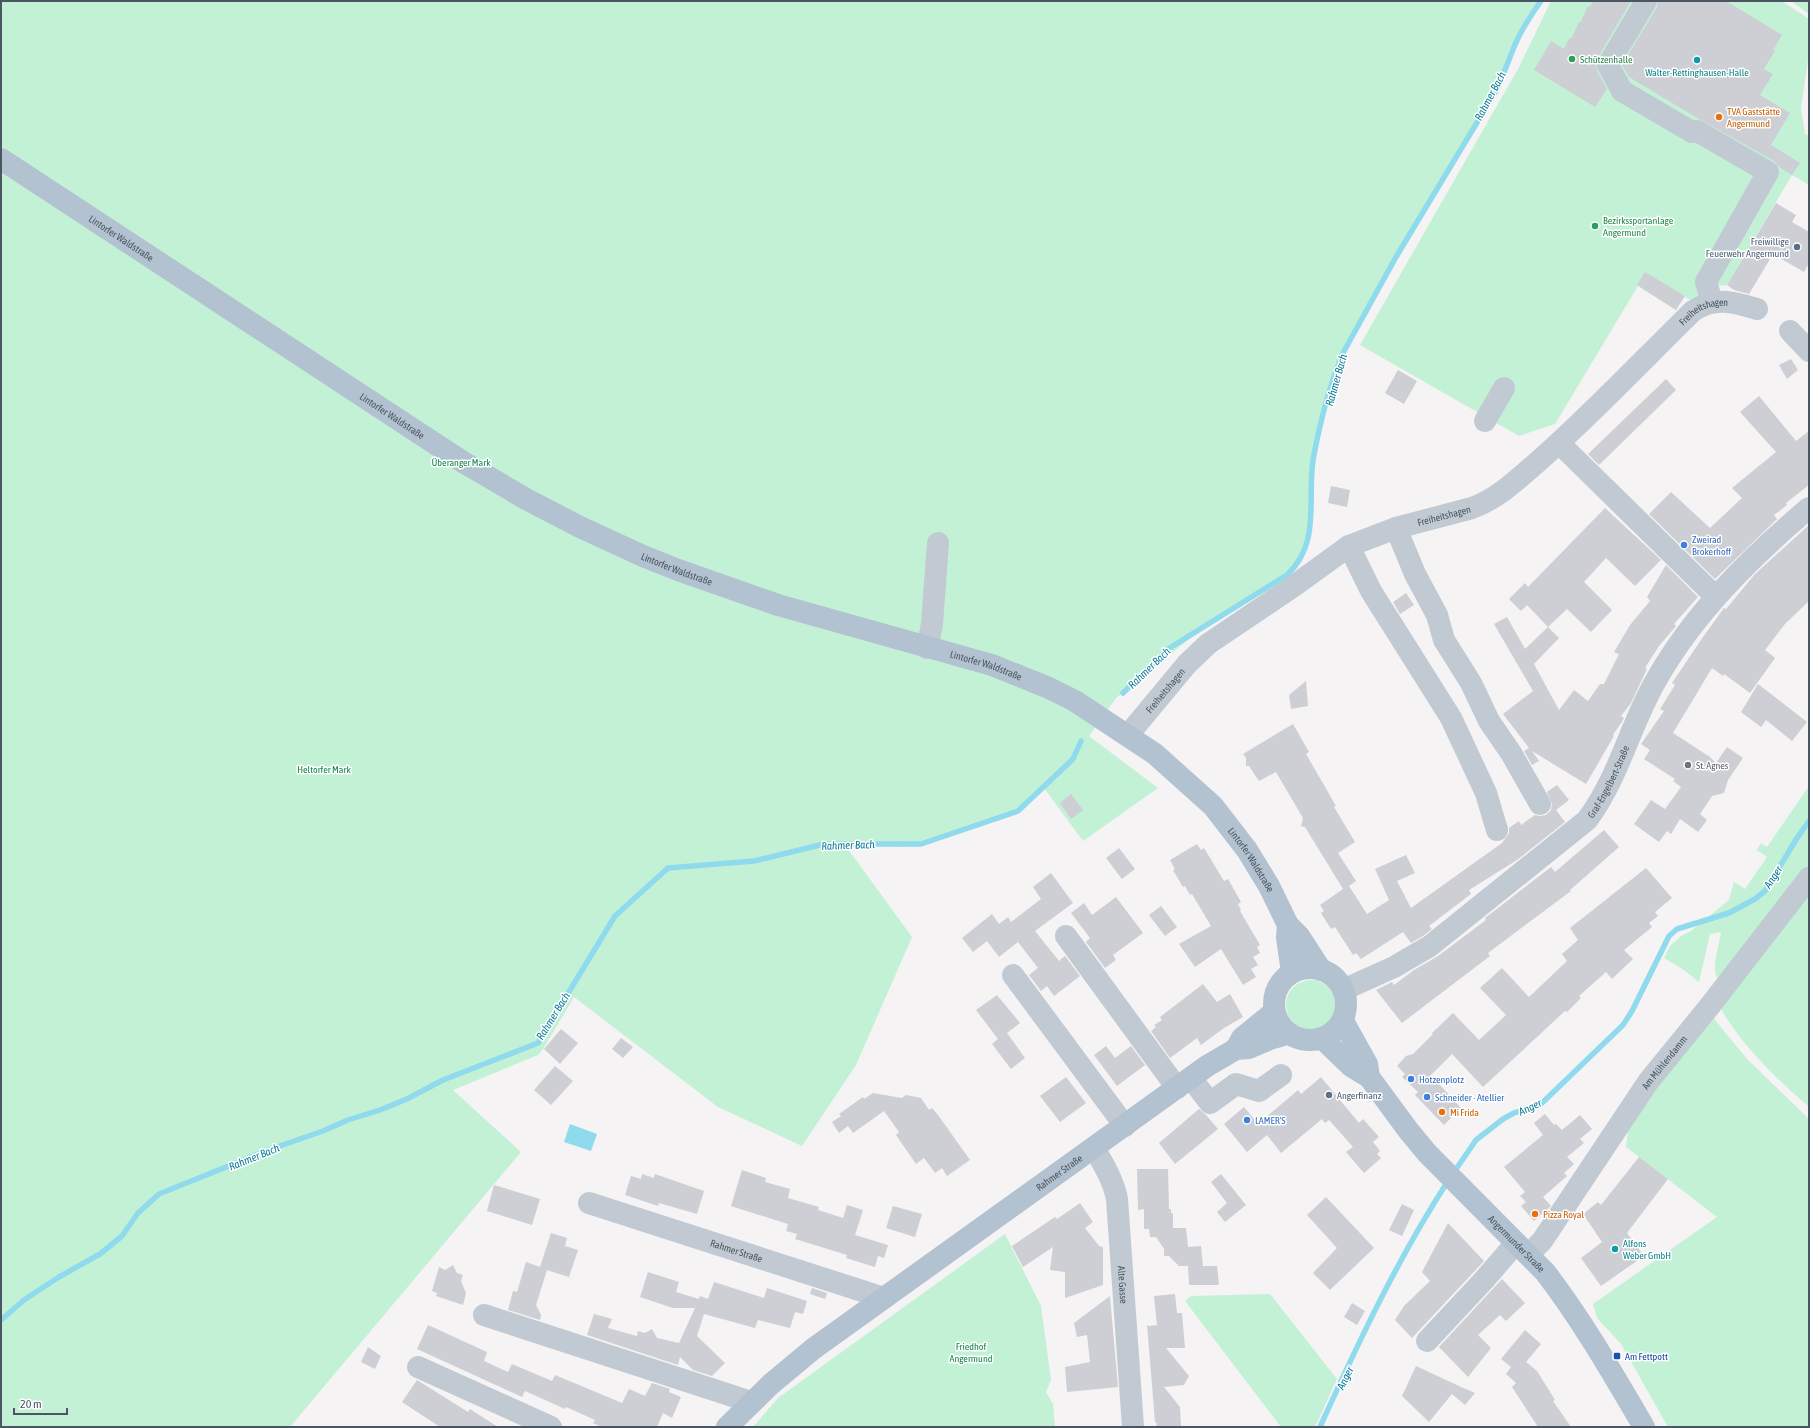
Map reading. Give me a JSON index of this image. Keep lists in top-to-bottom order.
{
  "streets": {
    "main road": ["Lintorfer Waldstraße", "Rahmer Straße", "Angermunder Straße"],
    "street": [
      "Freiheitshagen",
      "Graf-Engelbert-Straße",
      "Am Mühlendamm",
      "Alte Gasse"
    ]
  },
  "crossings": [
    ["Lintorfer Waldstraße", "Freiheitshagen"],
    ["Lintorfer Waldstraße", "Graf-Engelbert-Straße"],
    ["Lintorfer Waldstraße", "Rahmer Straße"],
    ["Lintorfer Waldstraße", "Angermunder Straße"],
    ["Graf-Engelbert-Straße", "Rahmer Straße"],
    ["Graf-Engelbert-Straße", "Angermunder Straße"],
    ["Am Mühlendamm", "Angermunder Straße"],
    ["Rahmer Straße", "Angermunder Straße"],
    ["Rahmer Straße", "Alte Gasse"]
  ],
  "water": ["Rahmer Bach", "Anger"],
  "parks": ["Überanger Mark", "Heltorfer Mark", "Friedhof Angermund"],
  "places": {
    "other": [
      "Schützenhalle",
      "Walter-Rettinghausen-Halle",
      "TVA Gaststätte Angermund",
      "Bezirkssportanlage Angermund",
      "Freiwillige Feuerwehr Angermund",
      "Zweirad Brokerhoff",
      "St. Agnes",
      "Hotzenplotz",
      "Angerfinanz",
      "Schneider - Atellier",
      "Mi Frida",
      "LAMER'S",
      "Pizza Royal",
      "Alfons Weber GmbH"
    ],
    "transit": ["Am Fettpott"]
  },
  "scale_bar": "20 m"
}
